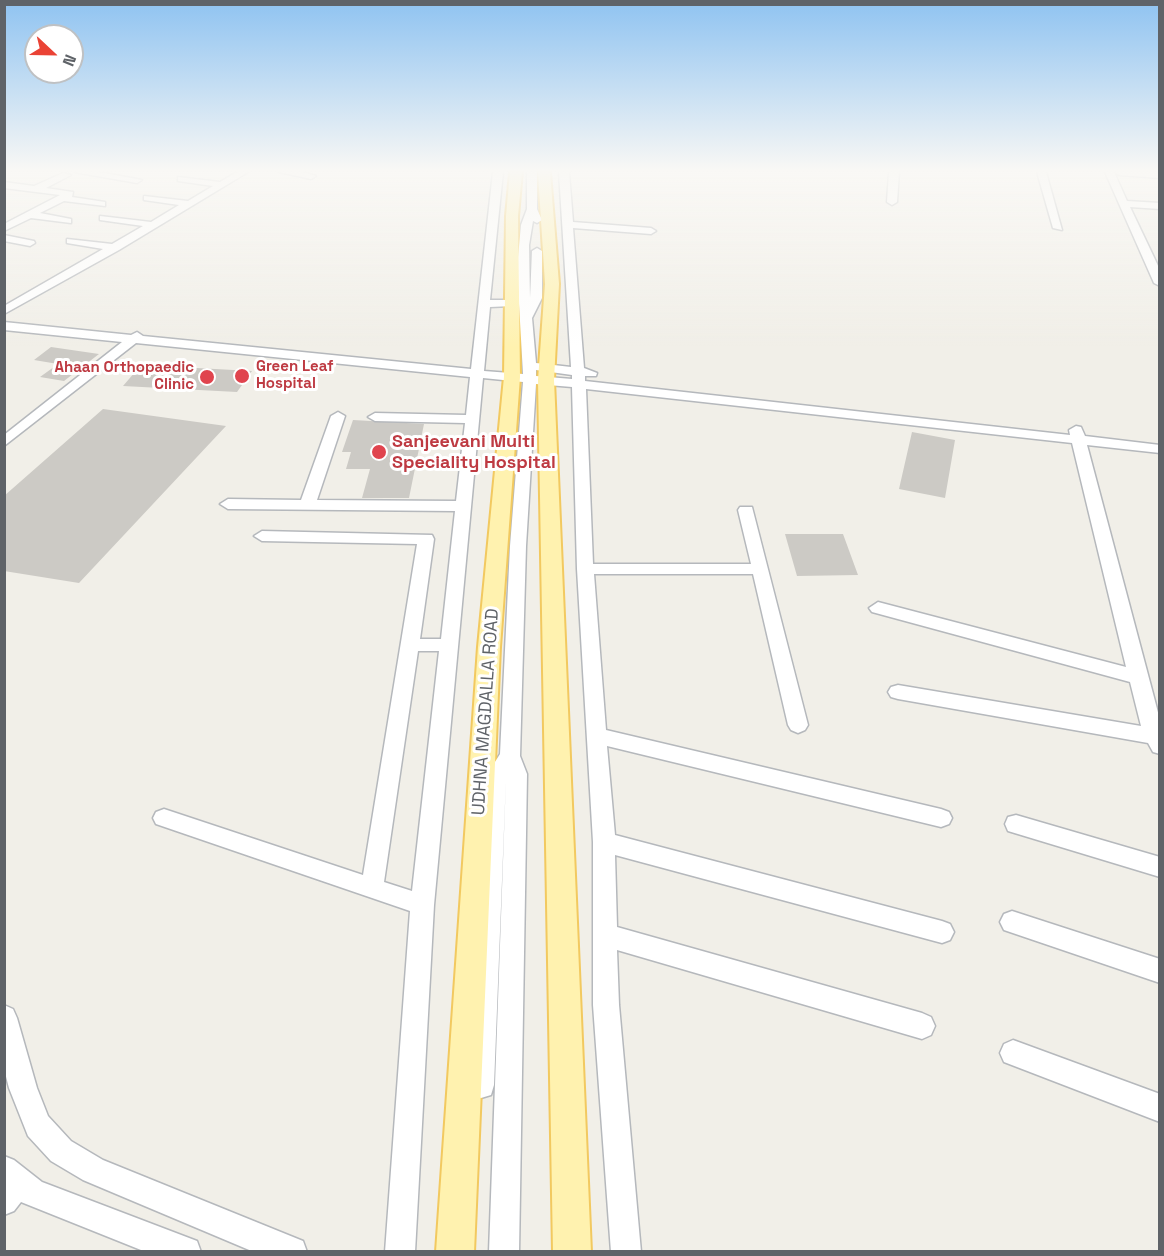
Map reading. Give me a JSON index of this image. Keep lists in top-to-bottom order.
{
  "streets": {
    "main road": ["UDHNA MAGDALLA ROAD"]
  },
  "places": ["Green Leaf Hospital", "Ahaan Orthopaedic Clinic", "Sanjeevani Multi Speciality Hospital"],
  "north": "right"
}
